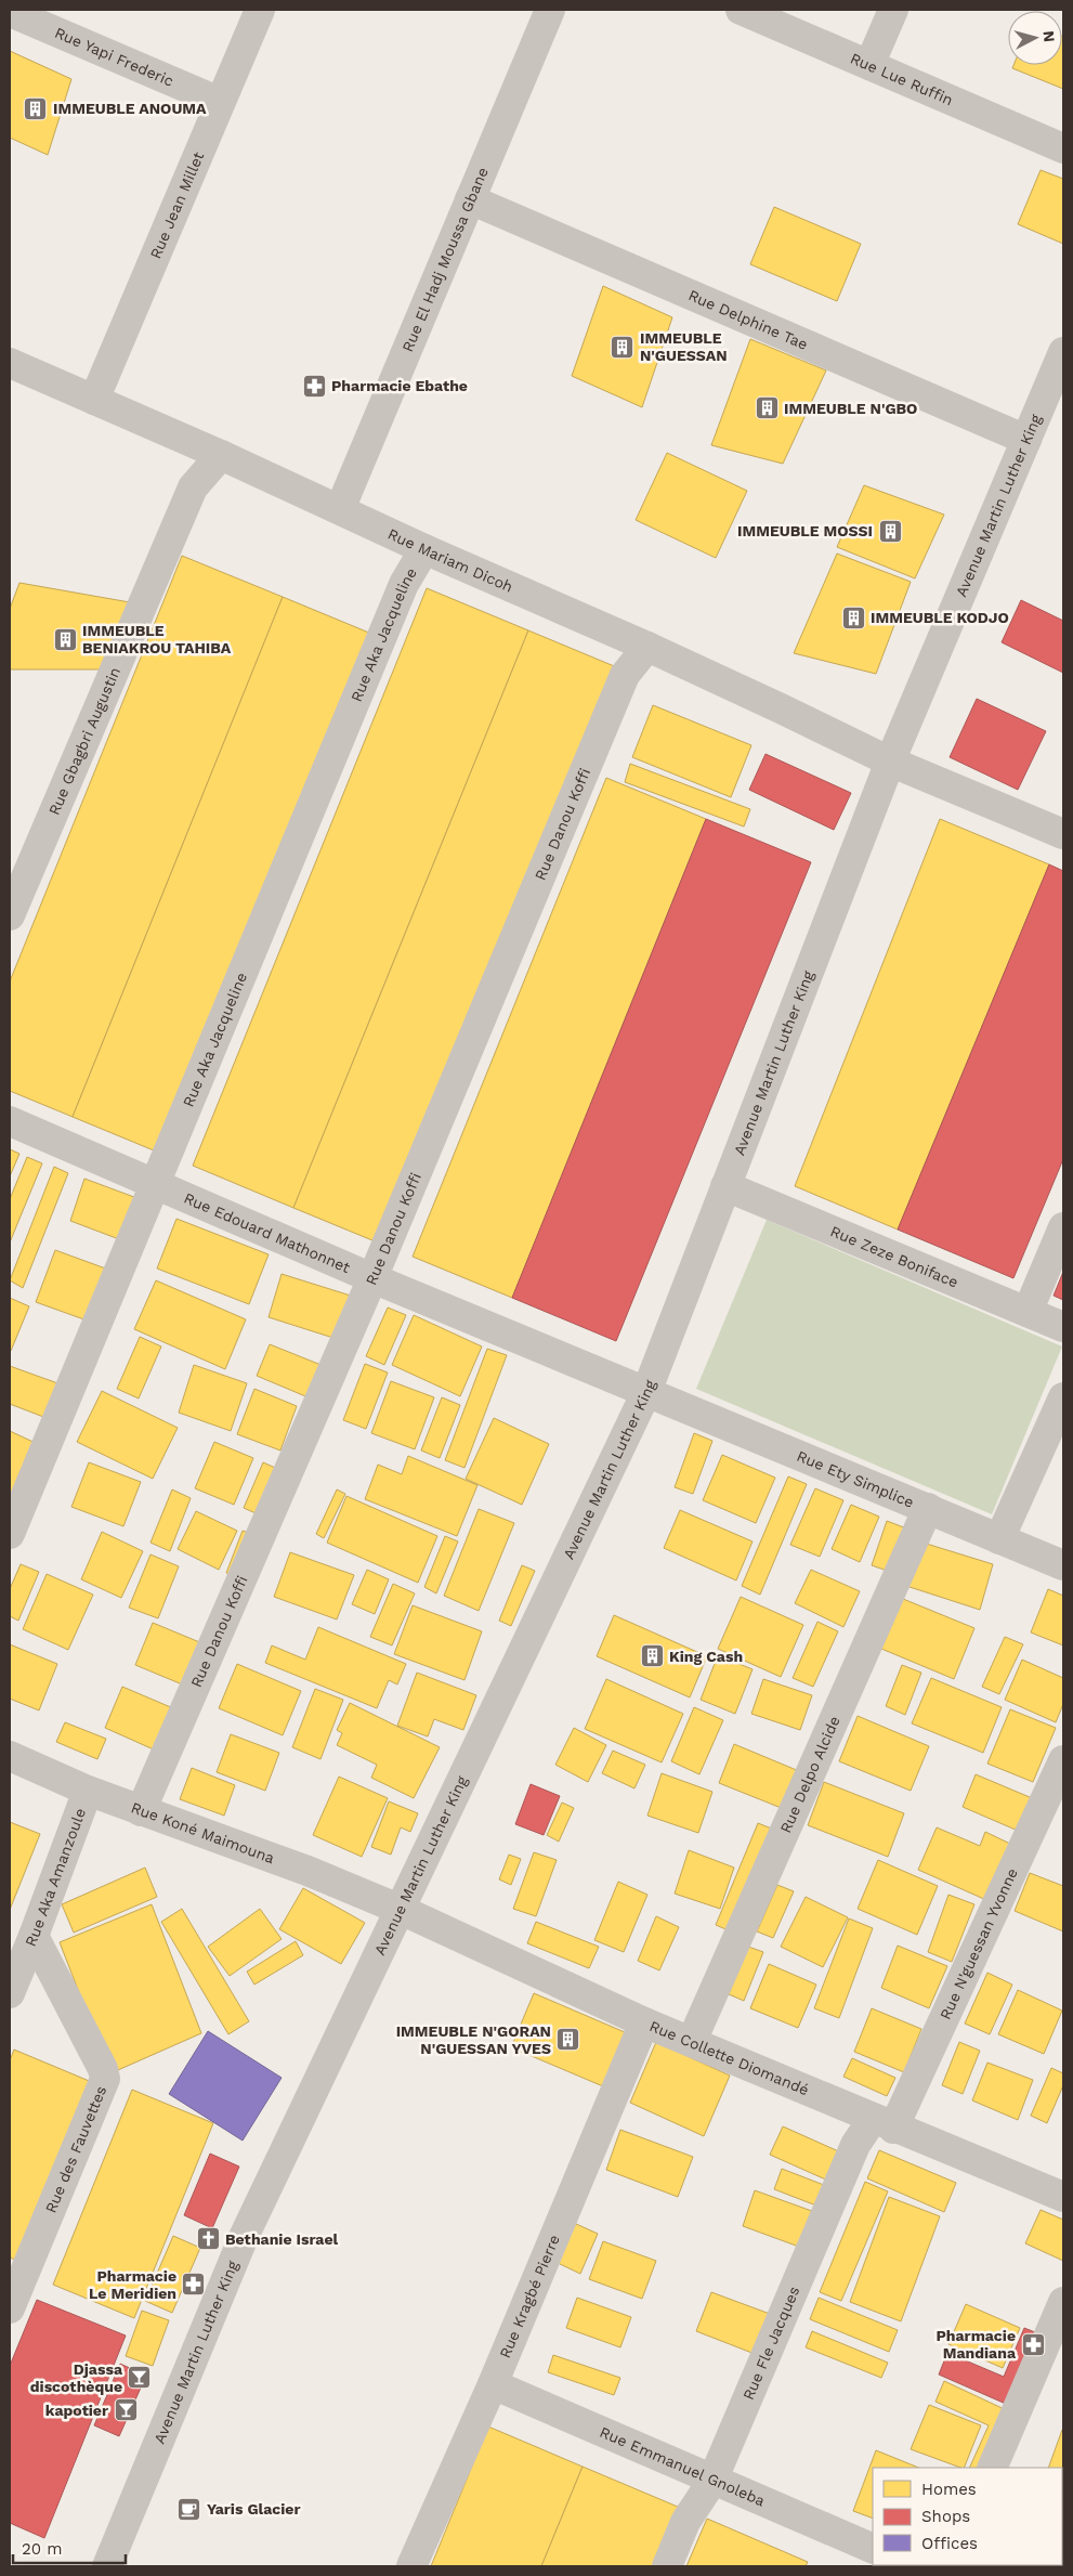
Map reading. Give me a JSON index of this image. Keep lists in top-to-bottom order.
{
  "streets": {
    "street": [
      "Rue Yapi Frederic",
      "Rue Lue Ruffin",
      "Rue Jean Millet",
      "Rue El Hadj Moussa Gbane",
      "Rue Delphine Tae",
      "Avenue Martin Luther King",
      "Rue Mariam Dicoh",
      "Rue Aka Jacqueline",
      "Rue Gbagbri Augustin",
      "Rue Danou Koffi",
      "Rue Edouard Mathonnet",
      "Rue Zeze Boniface",
      "Rue Ety Simplice",
      "Rue Delpo Alcide",
      "Rue Koné Maimouna",
      "Rue Aka Amanzoule",
      "Rue N'guessan Yvonne",
      "Rue Collette Diomandé",
      "Rue des Fauvettes",
      "Rue Kragbé Pierre",
      "Rue Fle Jacques",
      "Rue Emmanuel Gnoleba"
    ]
  },
  "crossings": [
    ["Rue Yapi Frederic", "Rue Jean Millet"],
    ["Rue Jean Millet", "Rue Mariam Dicoh"],
    ["Rue El Hadj Moussa Gbane", "Rue Delphine Tae"],
    ["Rue El Hadj Moussa Gbane", "Rue Mariam Dicoh"],
    ["Rue Delphine Tae", "Avenue Martin Luther King"],
    ["Avenue Martin Luther King", "Rue Mariam Dicoh"],
    ["Avenue Martin Luther King", "Rue Edouard Mathonnet"],
    ["Avenue Martin Luther King", "Rue Zeze Boniface"],
    ["Avenue Martin Luther King", "Rue Ety Simplice"],
    ["Avenue Martin Luther King", "Rue Koné Maimouna"],
    ["Avenue Martin Luther King", "Rue Collette Diomandé"],
    ["Rue Mariam Dicoh", "Rue Aka Jacqueline"],
    ["Rue Mariam Dicoh", "Rue Gbagbri Augustin"],
    ["Rue Mariam Dicoh", "Rue Danou Koffi"],
    ["Rue Aka Jacqueline", "Rue Edouard Mathonnet"],
    ["Rue Danou Koffi", "Rue Edouard Mathonnet"],
    ["Rue Danou Koffi", "Rue Koné Maimouna"],
    ["Rue Edouard Mathonnet", "Rue Ety Simplice"],
    ["Rue Ety Simplice", "Rue Delpo Alcide"],
    ["Rue Delpo Alcide", "Rue Collette Diomandé"],
    ["Rue Koné Maimouna", "Rue Aka Amanzoule"],
    ["Rue Koné Maimouna", "Rue Collette Diomandé"],
    ["Rue Aka Amanzoule", "Rue des Fauvettes"],
    ["Rue N'guessan Yvonne", "Rue Collette Diomandé"],
    ["Rue N'guessan Yvonne", "Rue Fle Jacques"],
    ["Rue Collette Diomandé", "Rue Kragbé Pierre"],
    ["Rue Collette Diomandé", "Rue Fle Jacques"],
    ["Rue Kragbé Pierre", "Rue Emmanuel Gnoleba"],
    ["Rue Fle Jacques", "Rue Emmanuel Gnoleba"]
  ],
  "places": {
    "building": [
      "IMMEUBLE ANOUMA",
      "IMMEUBLE N'GUESSAN",
      "IMMEUBLE N'GBO",
      "IMMEUBLE MOSSI",
      "IMMEUBLE KODJO",
      "IMMEUBLE BENIAKROU TAHIBA",
      "King Cash",
      "IMMEUBLE N'GORAN N'GUESSAN YVES"
    ],
    "pharmacy": ["Pharmacie Ebathe", "Pharmacie Le Meridien", "Pharmacie Mandiana"],
    "church": ["Bethanie Israel"],
    "bar": ["Djassa discothèque", "kapotier"],
    "cafe": ["Yaris Glacier"]
  },
  "legend": ["Homes", "Shops", "Offices"],
  "scale_bar": "20 m",
  "north": "right"
}
